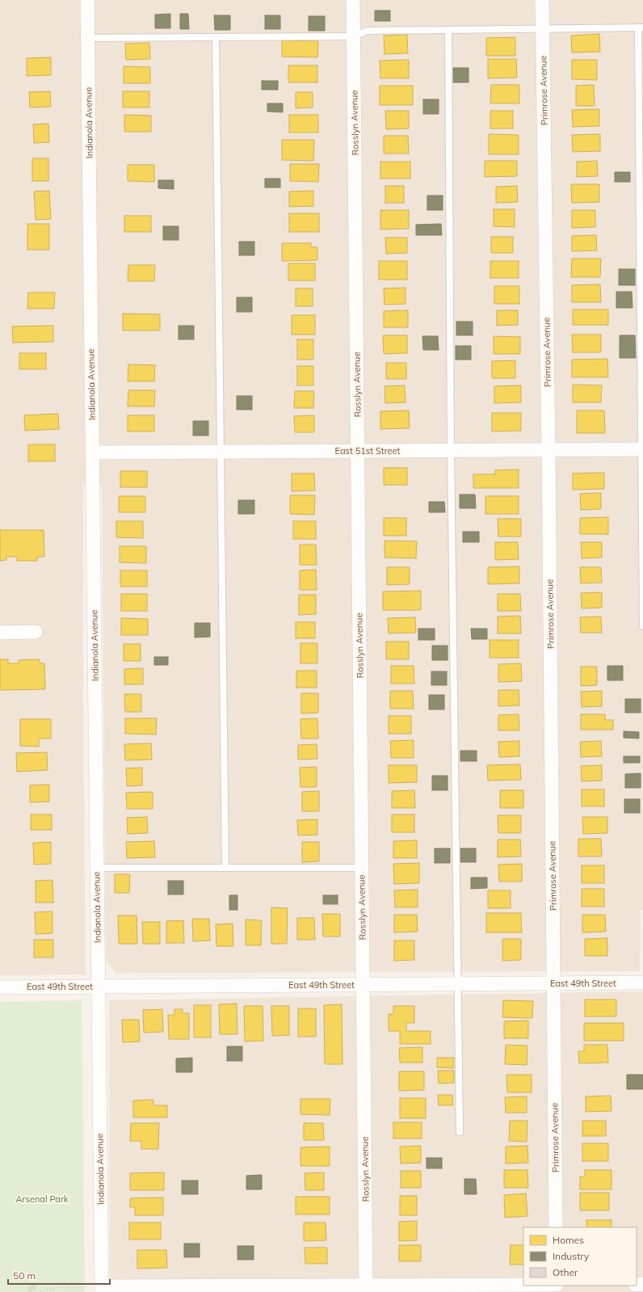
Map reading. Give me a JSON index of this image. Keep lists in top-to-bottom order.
{
  "streets": {
    "street": [
      "Primrose Avenue",
      "Indianola Avenue",
      "Rosslyn Avenue",
      "East 51st Street",
      "East 49th Street"
    ]
  },
  "crossings": [
    ["Primrose Avenue", "East 51st Street"],
    ["Primrose Avenue", "East 49th Street"],
    ["Indianola Avenue", "East 51st Street"],
    ["Indianola Avenue", "East 49th Street"],
    ["Rosslyn Avenue", "East 51st Street"],
    ["Rosslyn Avenue", "East 49th Street"]
  ],
  "parks": ["Arsenal Park"],
  "legend": ["Homes", "Industry", "Other"],
  "scale_bar": "50 m"
}
